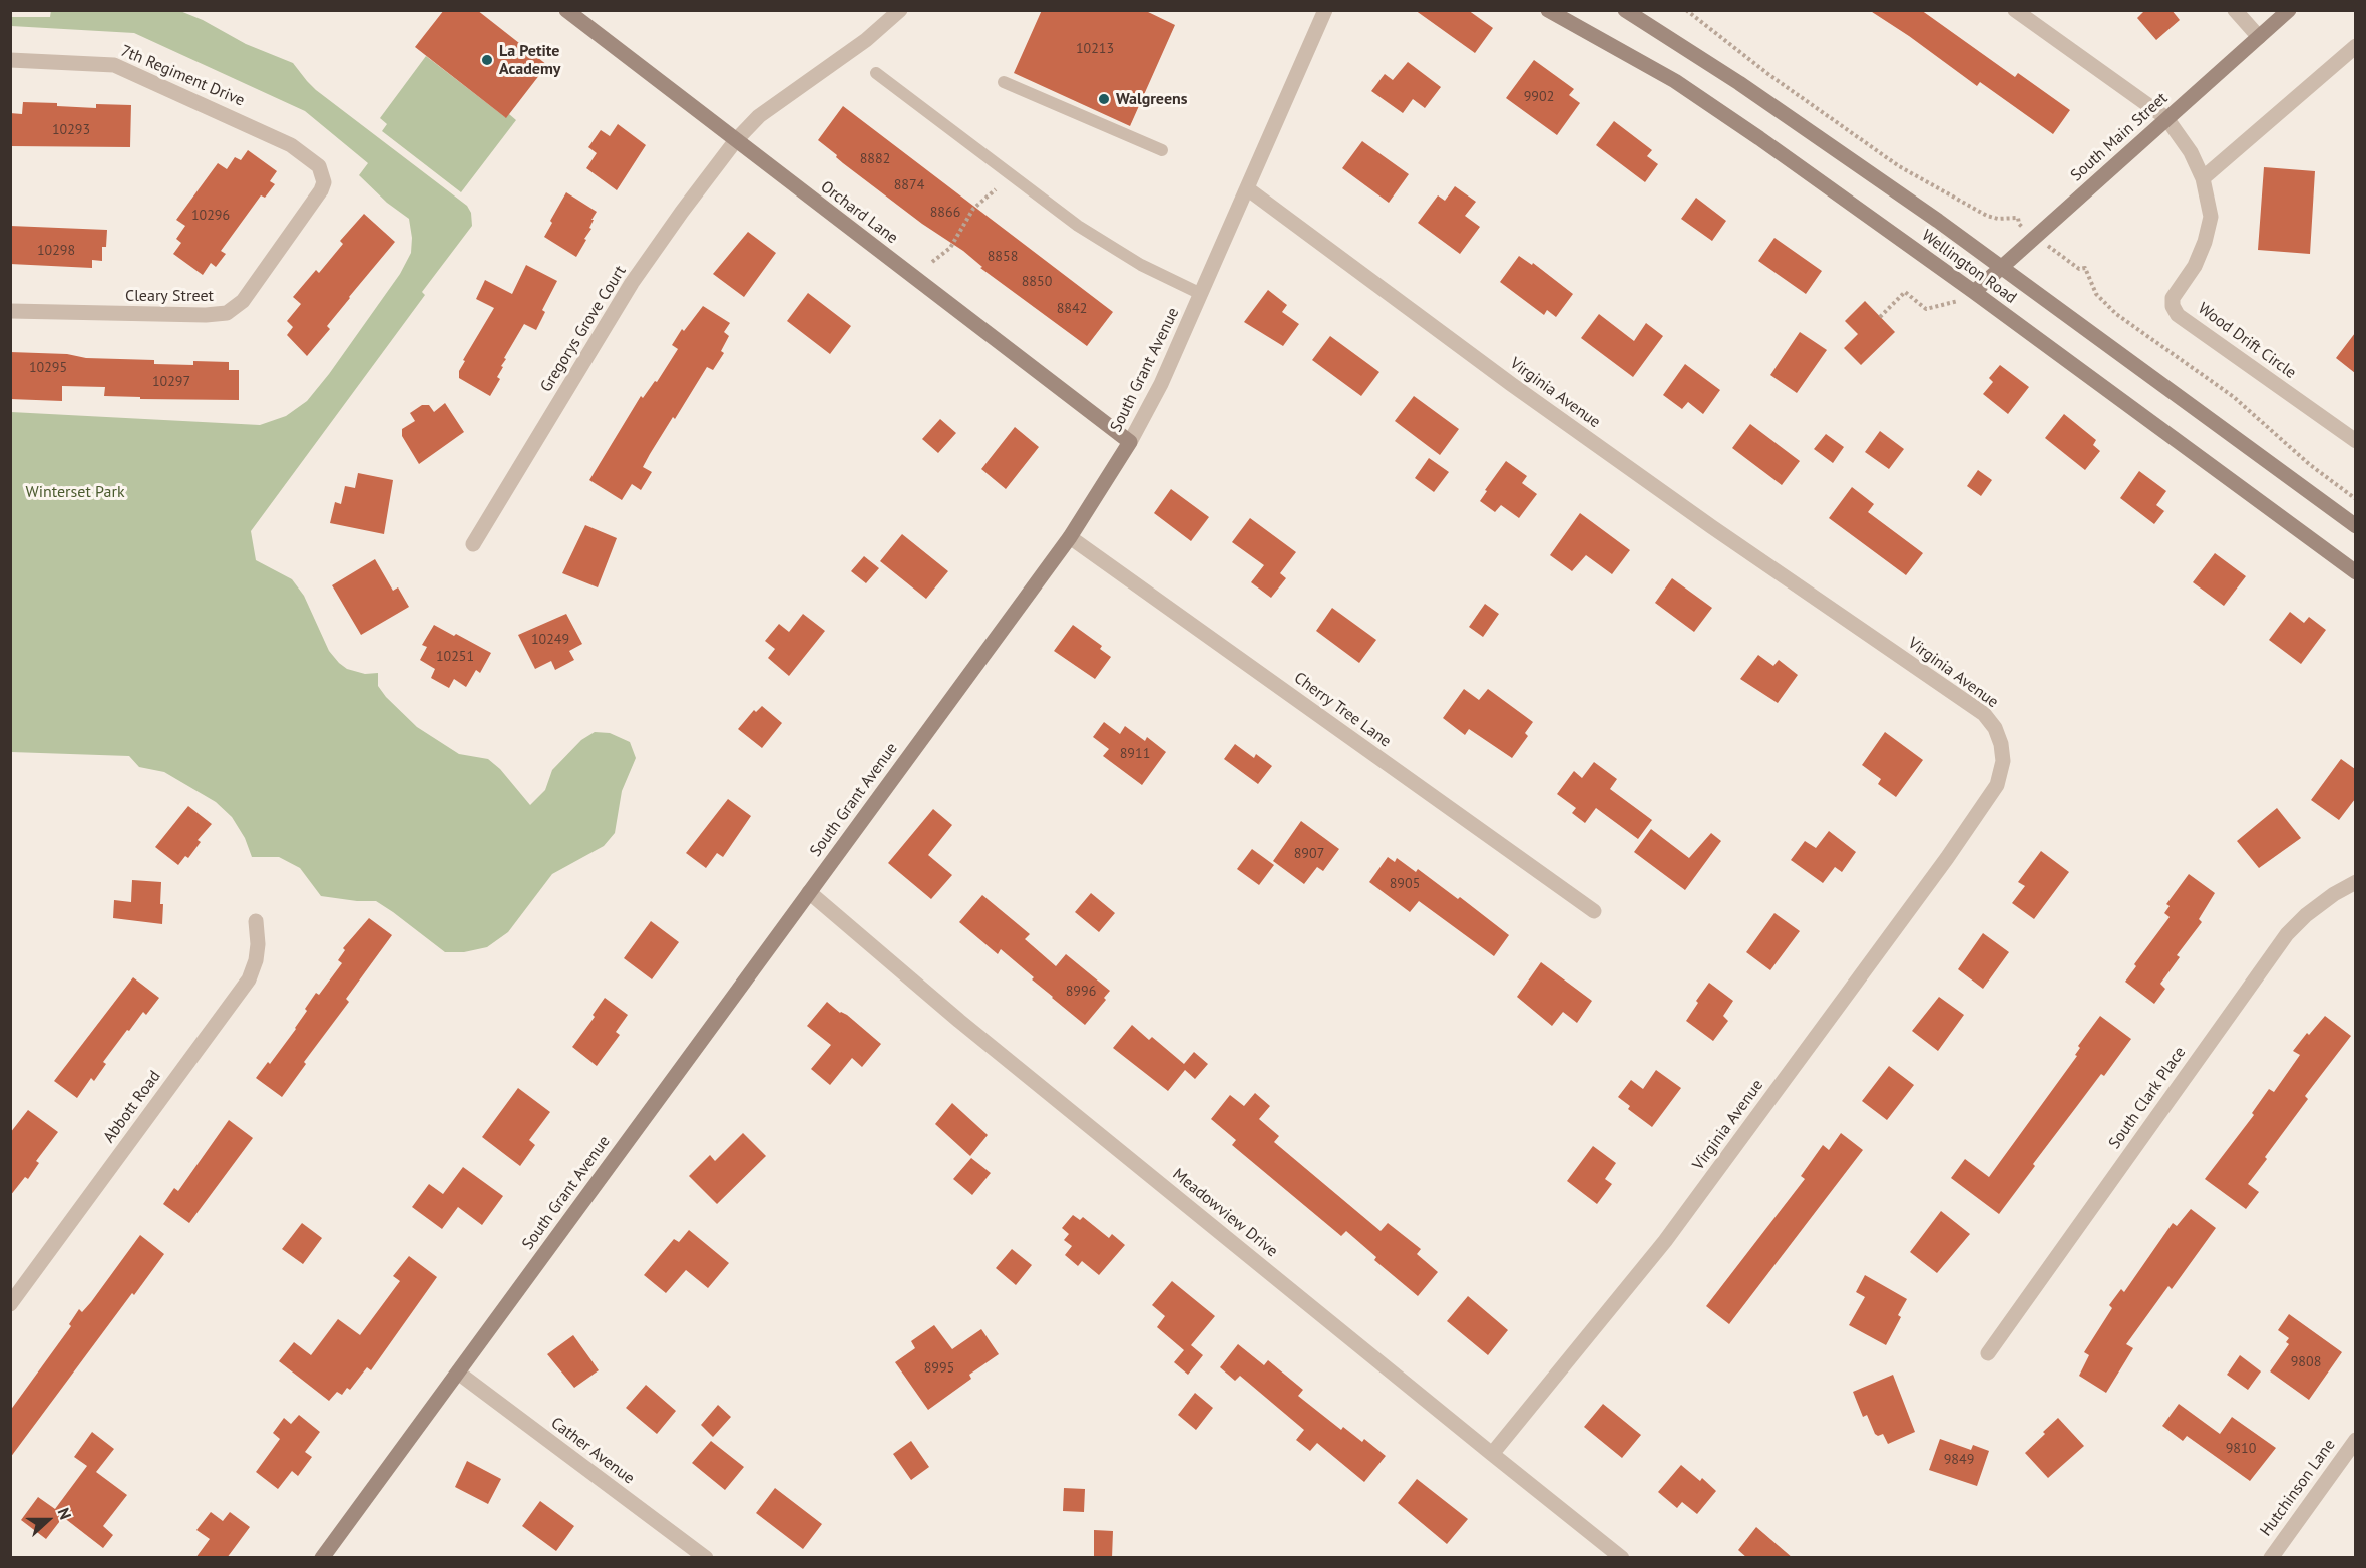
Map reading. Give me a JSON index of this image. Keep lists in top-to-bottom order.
{
  "streets": {
    "street": [
      "7th Regiment Drive",
      "South Main Street",
      "Orchard Lane",
      "Wellington Road",
      "Cleary Street",
      "Gregorys Grove Court",
      "Wood Drift Circle",
      "South Grant Avenue",
      "Virginia Avenue",
      "Cherry Tree Lane",
      "South Clark Place",
      "Abbott Road",
      "Meadowview Drive",
      "Cather Avenue",
      "Hutchinson Lane"
    ]
  },
  "crossings": [
    ["7th Regiment Drive", "Cleary Street"],
    ["South Main Street", "Wellington Road"],
    ["South Main Street", "Wood Drift Circle"],
    ["Orchard Lane", "Gregorys Grove Court"],
    ["Orchard Lane", "South Grant Avenue"],
    ["South Grant Avenue", "Virginia Avenue"],
    ["South Grant Avenue", "Cherry Tree Lane"],
    ["South Grant Avenue", "Meadowview Drive"],
    ["South Grant Avenue", "Cather Avenue"],
    ["Virginia Avenue", "Meadowview Drive"]
  ],
  "parks": ["Winterset Park"],
  "places": ["La Petite Academy", "Walgreens"],
  "house_numbers": [
    "10213",
    "9902",
    "10293",
    "8882",
    "8874",
    "8866",
    "10296",
    "10298",
    "8858",
    "8850",
    "8842",
    "10295",
    "10297",
    "10249",
    "10251",
    "8911",
    "8907",
    "8905",
    "8996",
    "9808",
    "8995",
    "9810",
    "9849"
  ],
  "north": "right"
}
